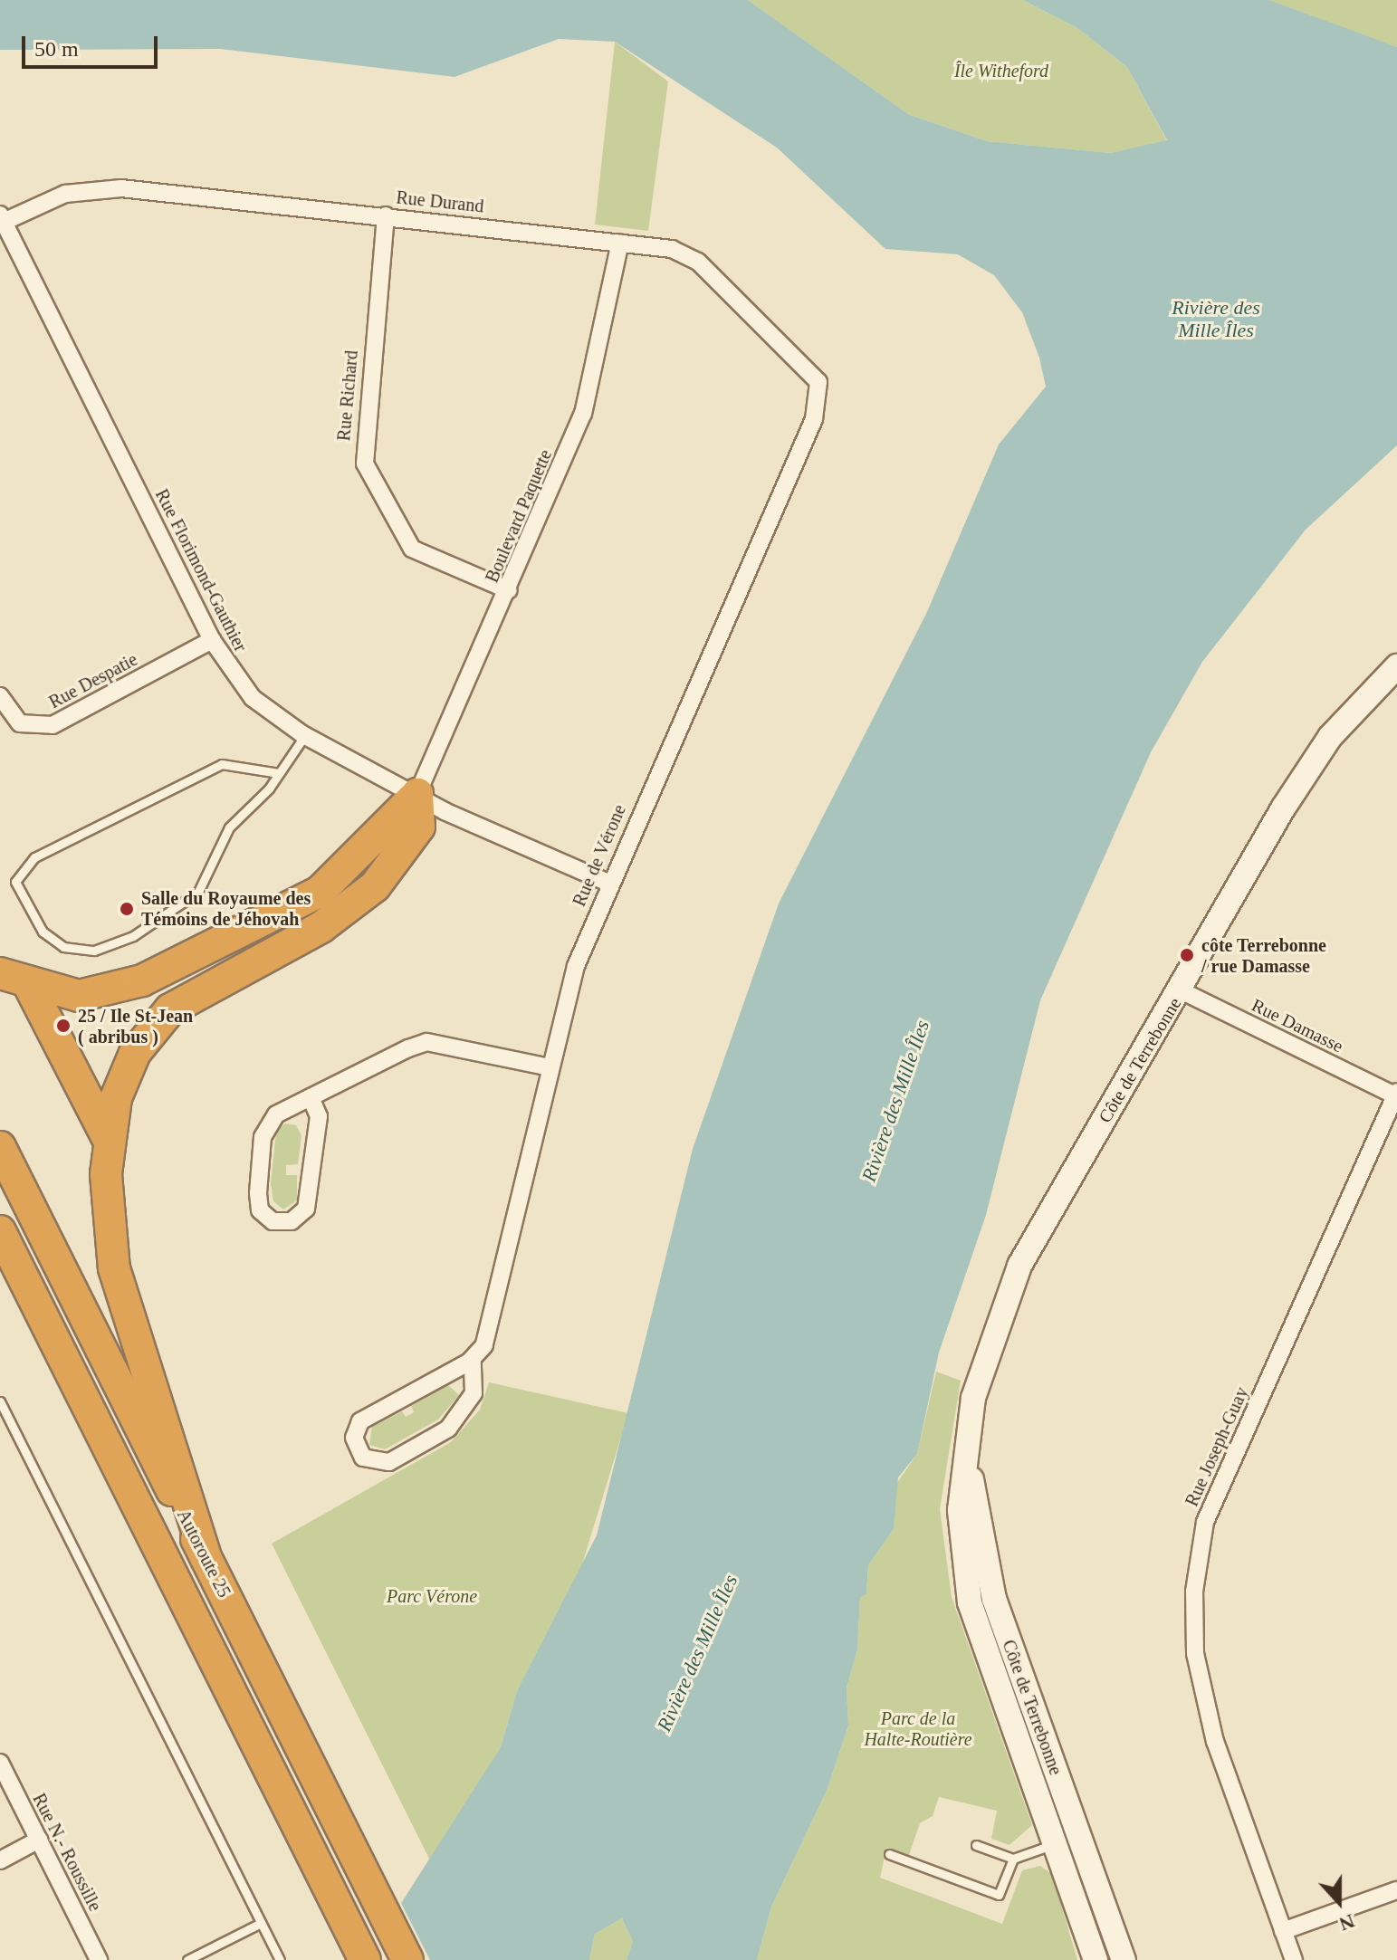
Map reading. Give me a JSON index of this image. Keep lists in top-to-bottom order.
{
  "streets": {
    "highway": ["Autoroute 25"],
    "main road": ["Côte de Terrebonne"],
    "street": [
      "Rue Durand",
      "Rue Richard",
      "Boulevard Paquette",
      "Rue Florimond-Gauthier",
      "Rue Despatie",
      "Rue de Vérone",
      "Rue Damasse",
      "Rue Joseph-Guay",
      "Rue N.- Roussille"
    ]
  },
  "crossings": [
    ["Rue Durand", "Rue Richard"],
    ["Rue Durand", "Boulevard Paquette"],
    ["Rue Durand", "Rue Florimond-Gauthier"],
    ["Rue Durand", "Rue de Vérone"],
    ["Rue Richard", "Boulevard Paquette"],
    ["Boulevard Paquette", "Rue Florimond-Gauthier"],
    ["Rue Florimond-Gauthier", "Rue Despatie"],
    ["Rue Florimond-Gauthier", "Rue de Vérone"],
    ["Rue Damasse", "Côte de Terrebonne"],
    ["Rue Damasse", "Rue Joseph-Guay"]
  ],
  "water": ["Rivière des Mille Îles"],
  "parks": ["Île Witheford", "Parc Vérone", "Parc de la Halte-Routière"],
  "places": ["Salle du Royaume des Témoins de Jéhovah", "côte Terrebonne / rue Damasse", "25 / Ile St-Jean ( abribus )"],
  "scale_bar": "50 m",
  "north": "bottom"
}
